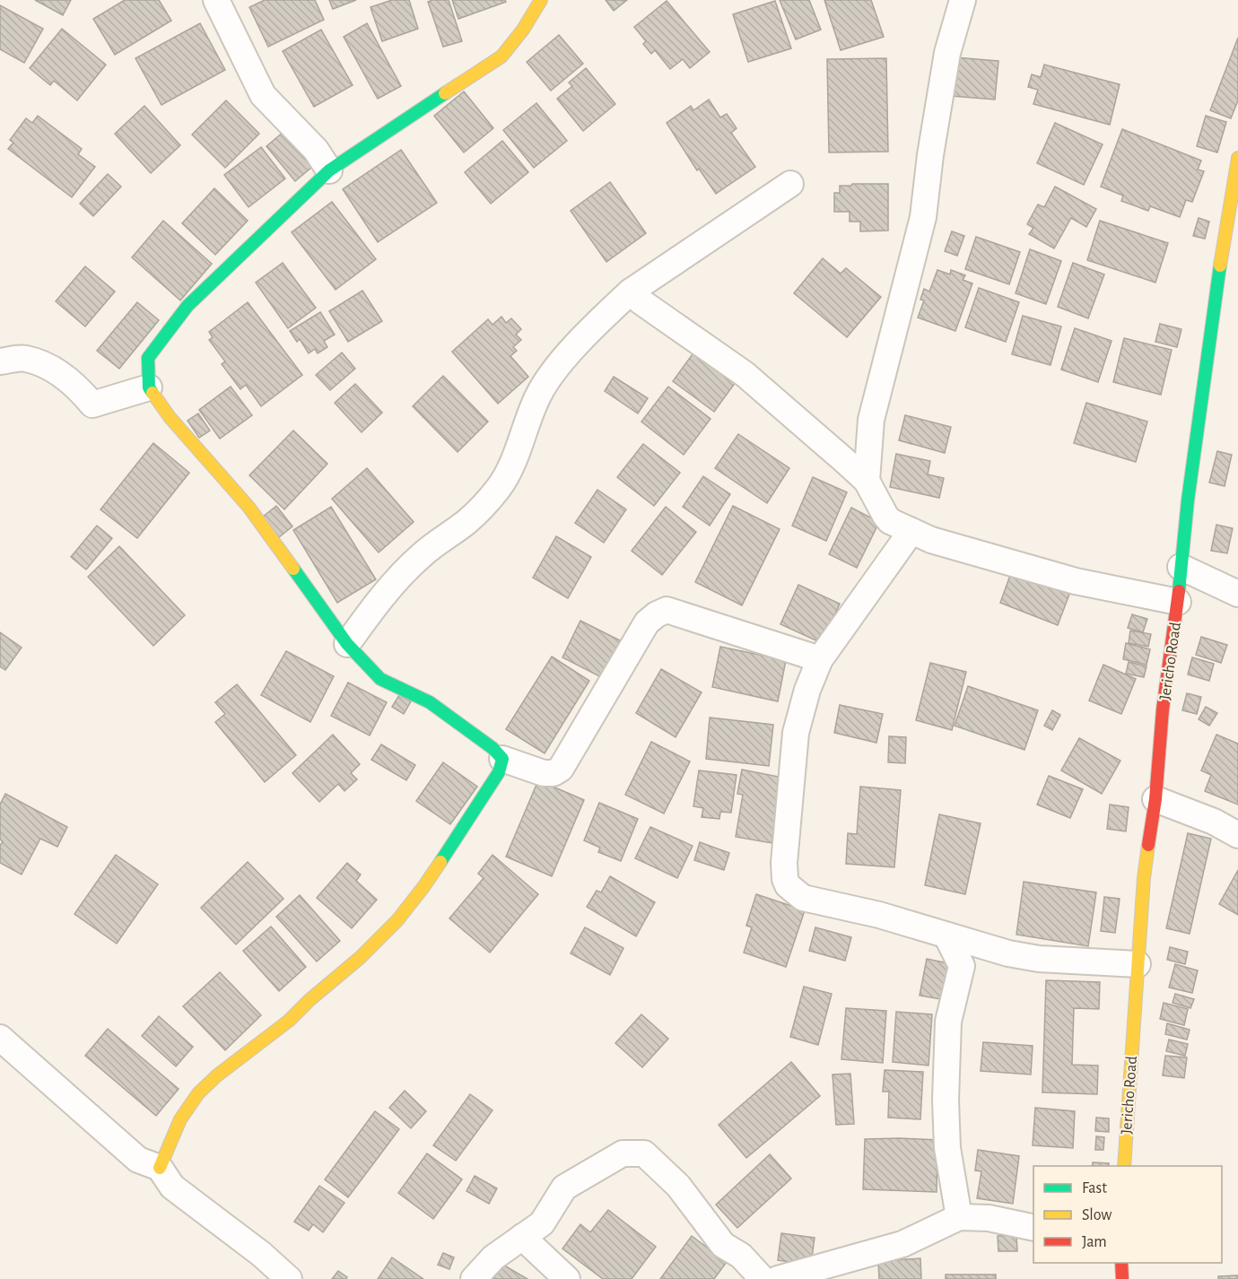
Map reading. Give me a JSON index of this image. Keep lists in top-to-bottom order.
{
  "streets": {
    "street": ["Jericho Road"]
  },
  "legend": ["Fast", "Slow", "Jam"]
}
